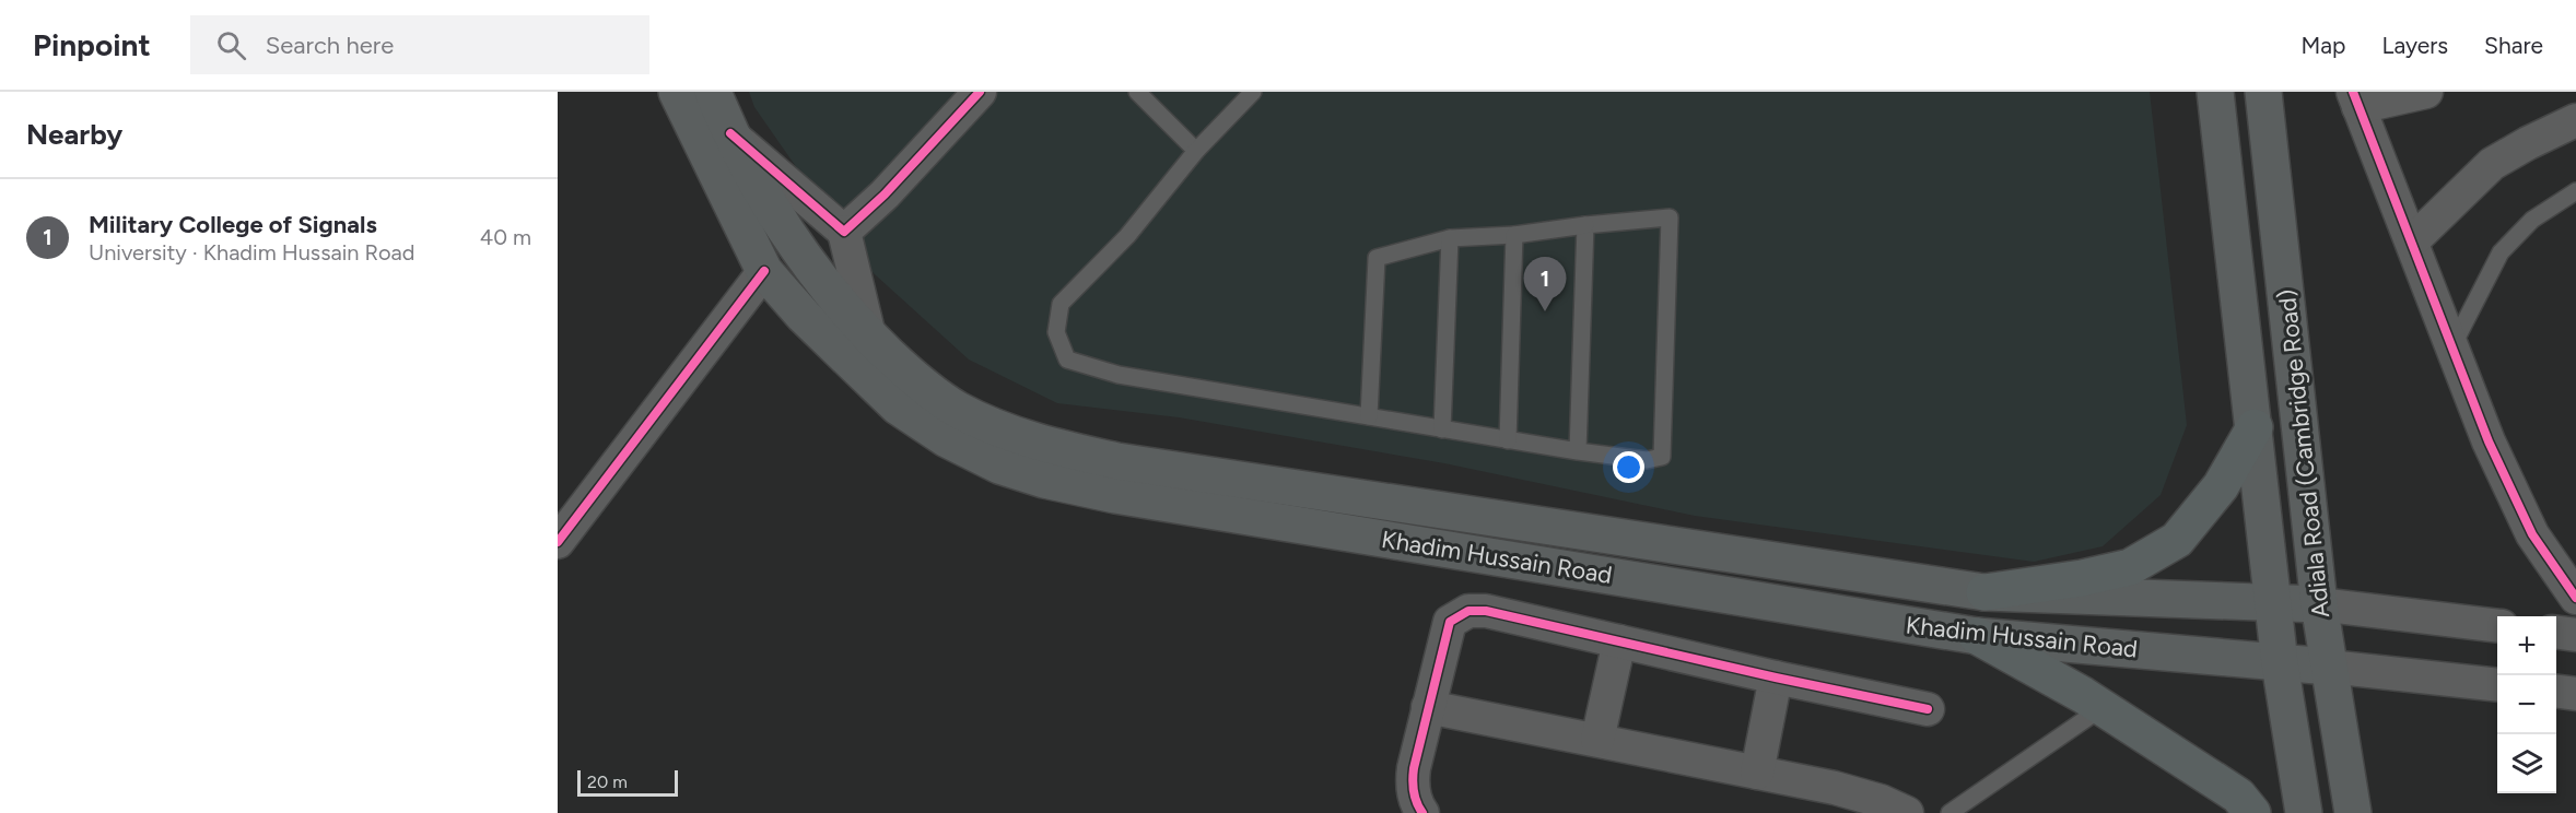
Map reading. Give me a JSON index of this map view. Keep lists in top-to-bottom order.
{
  "streets": {
    "main road": ["Adiala Road (Cambridge Road)", "Khadim Hussain Road"]
  },
  "crossings": [
    ["Adiala Road (Cambridge Road)", "Khadim Hussain Road"]
  ],
  "scale_bar": "20 m",
  "page": {
    "header": "Pinpoint",
    "search": "Search here",
    "nav": ["Map", "Layers", "Share"],
    "heading": "Nearby",
    "list": [
      {
        "mark": "1",
        "name": "Military College of Signals",
        "note": "University · Khadim Hussain Road",
        "value": "40 m"
      }
    ],
    "pins": "1",
    "map_buttons": ["+", "−"],
    "scale": "20 m"
  }
}
